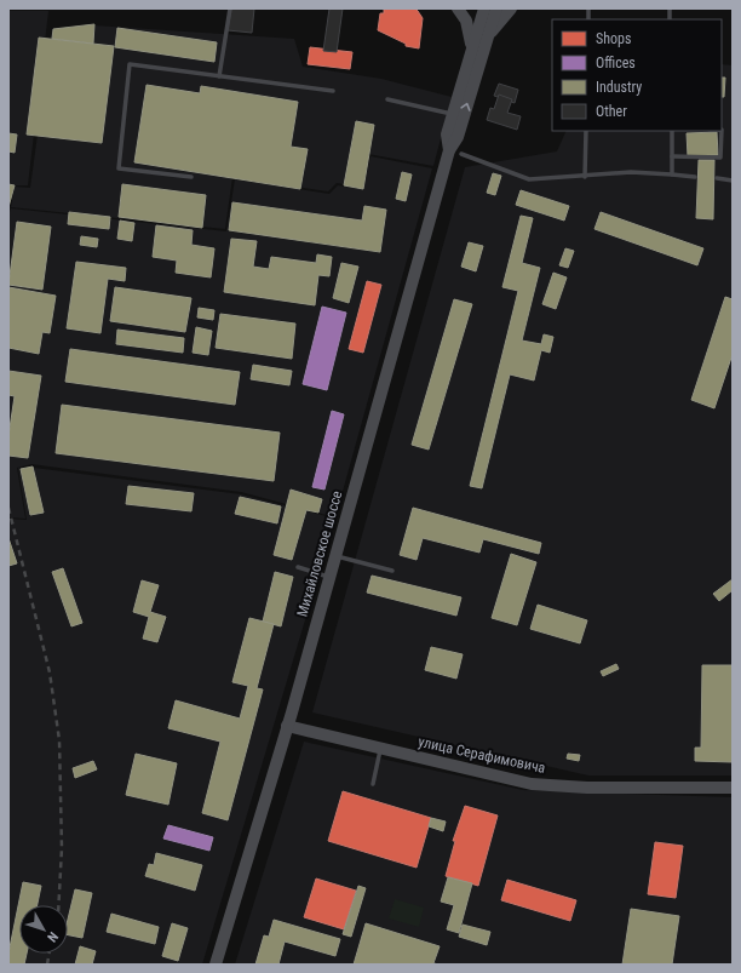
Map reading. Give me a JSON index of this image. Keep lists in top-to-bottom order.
{
  "streets": {
    "main road": ["Михайловское шоссе", "улица Серафимовича"]
  },
  "crossings": [
    ["Михайловское шоссе", "улица Серафимовича"]
  ],
  "legend": [
    "Shops",
    "Offices",
    "Industry",
    "Other"
  ],
  "north": "bottom right"
}
